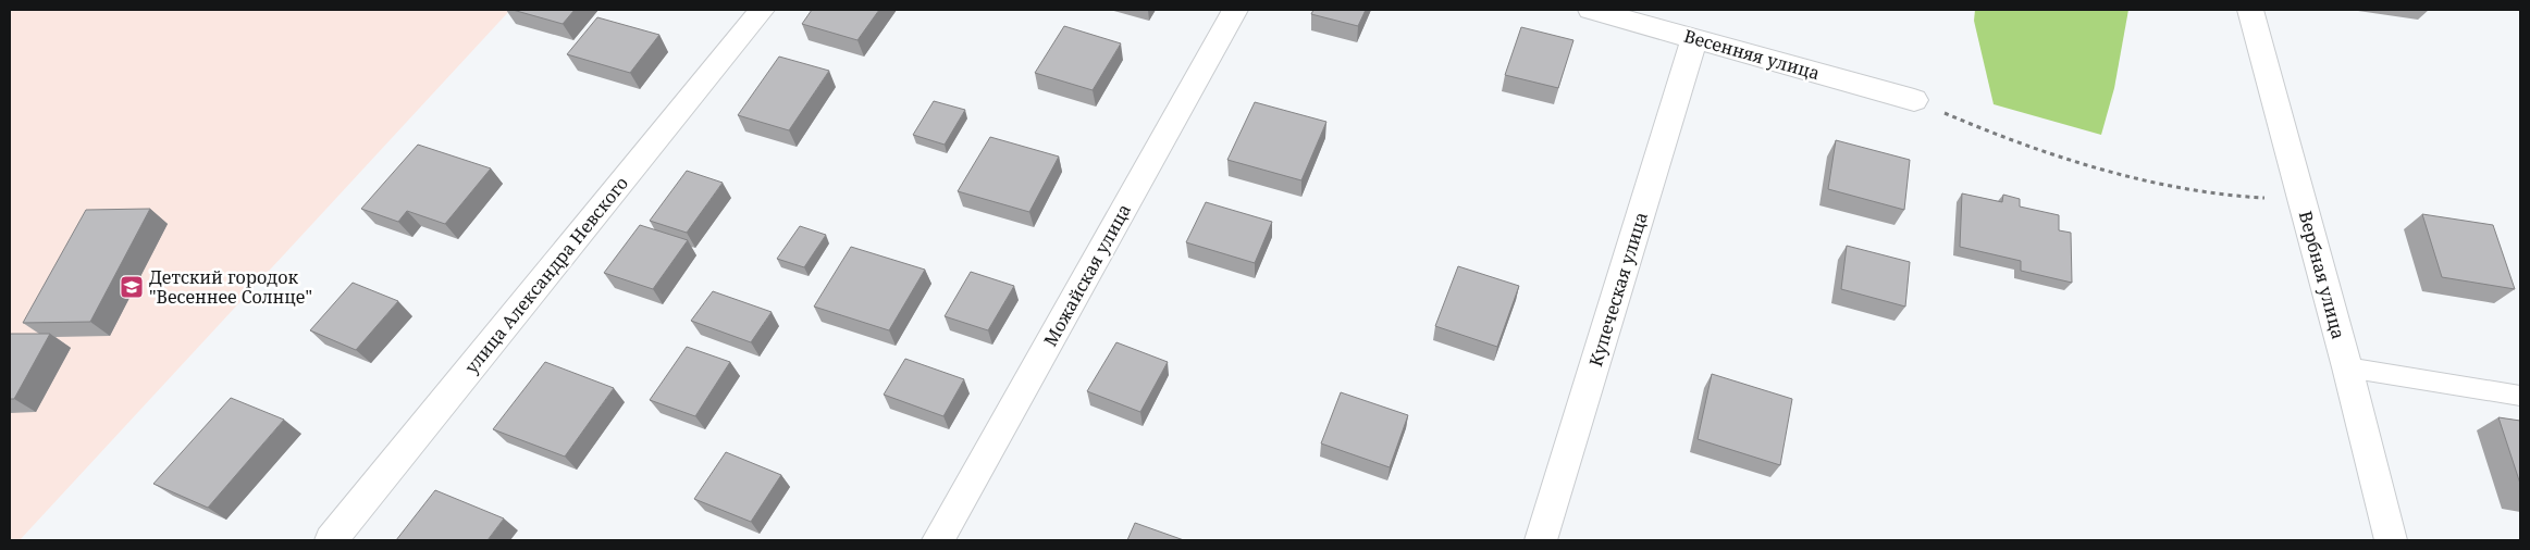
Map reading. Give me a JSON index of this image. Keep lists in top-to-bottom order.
{
  "streets": {
    "street": [
      "Весенняя улица",
      "улица Александра Невского",
      "Можайская улица",
      "Вербная улица",
      "Купеческая улица"
    ]
  },
  "crossings": [
    ["Весенняя улица", "Купеческая улица"]
  ],
  "places": {
    "school or university": ["Детский городок \"Весеннее Солнце\""]
  }
}
